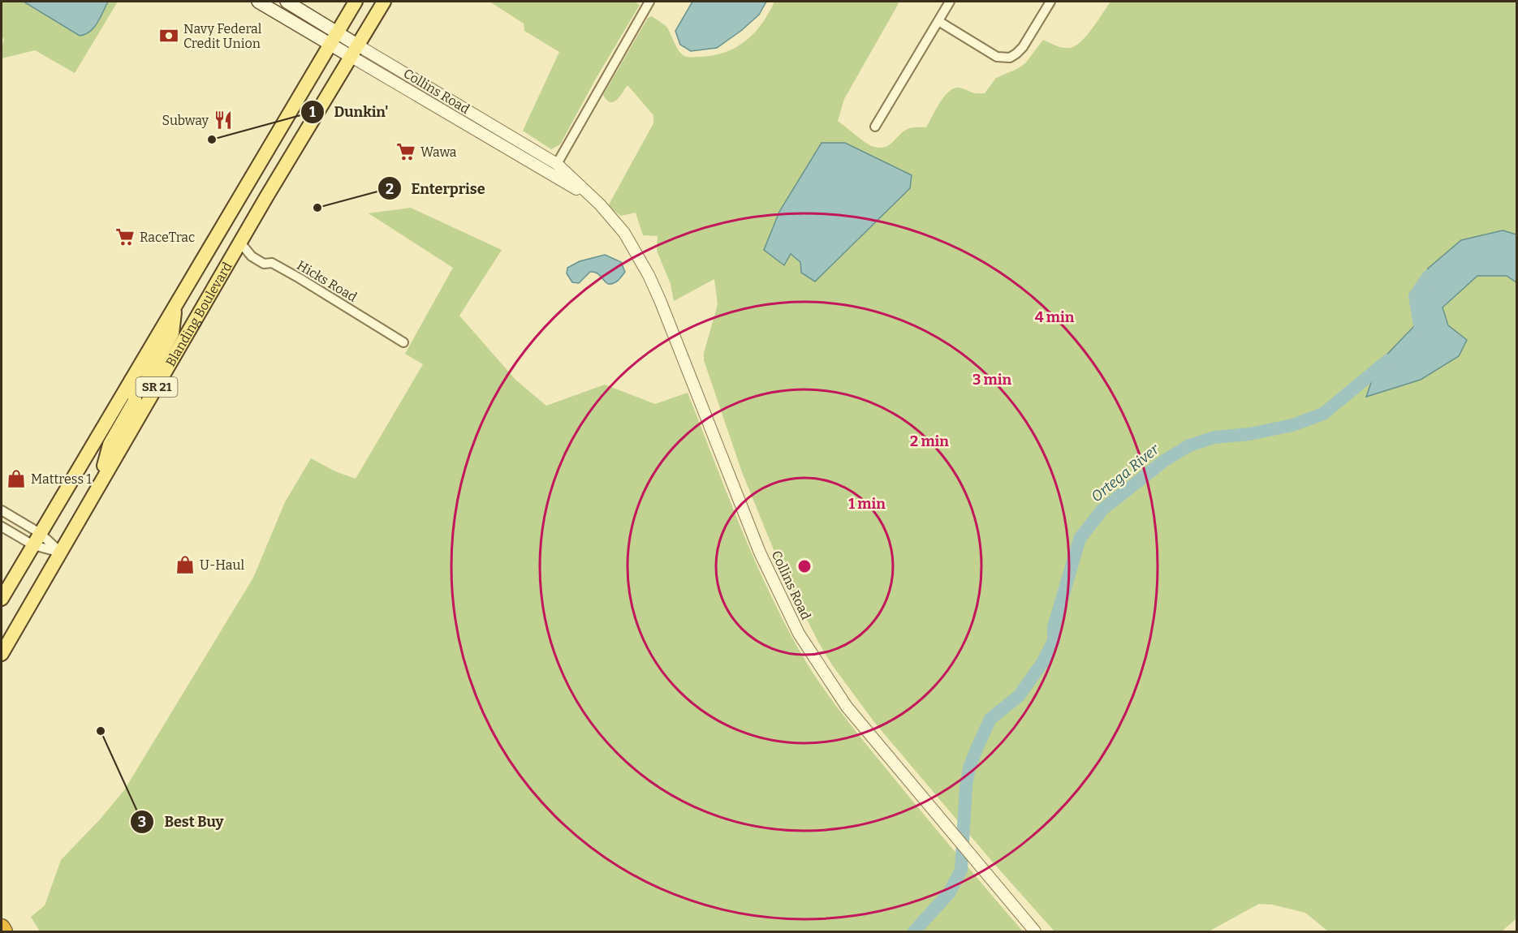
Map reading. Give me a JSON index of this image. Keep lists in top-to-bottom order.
{
  "streets": {
    "main road": ["Collins Road", "Blanding Boulevard", "SR 21"],
    "street": ["Hicks Road"]
  },
  "crossings": [
    ["Collins Road", "Blanding Boulevard"],
    ["Hicks Road", "Blanding Boulevard"]
  ],
  "water": ["Ortega River"],
  "places": {
    "bank": ["Navy Federal Credit Union"],
    "restaurant": ["Subway"],
    "other": ["Dunkin'", "Enterprise", "Best Buy"],
    "supermarket": ["Wawa", "RaceTrac"],
    "shop": ["Mattress 1", "U-Haul"]
  },
  "rings": [
    "4 min",
    "3 min",
    "2 min",
    "1 min"
  ]
}
